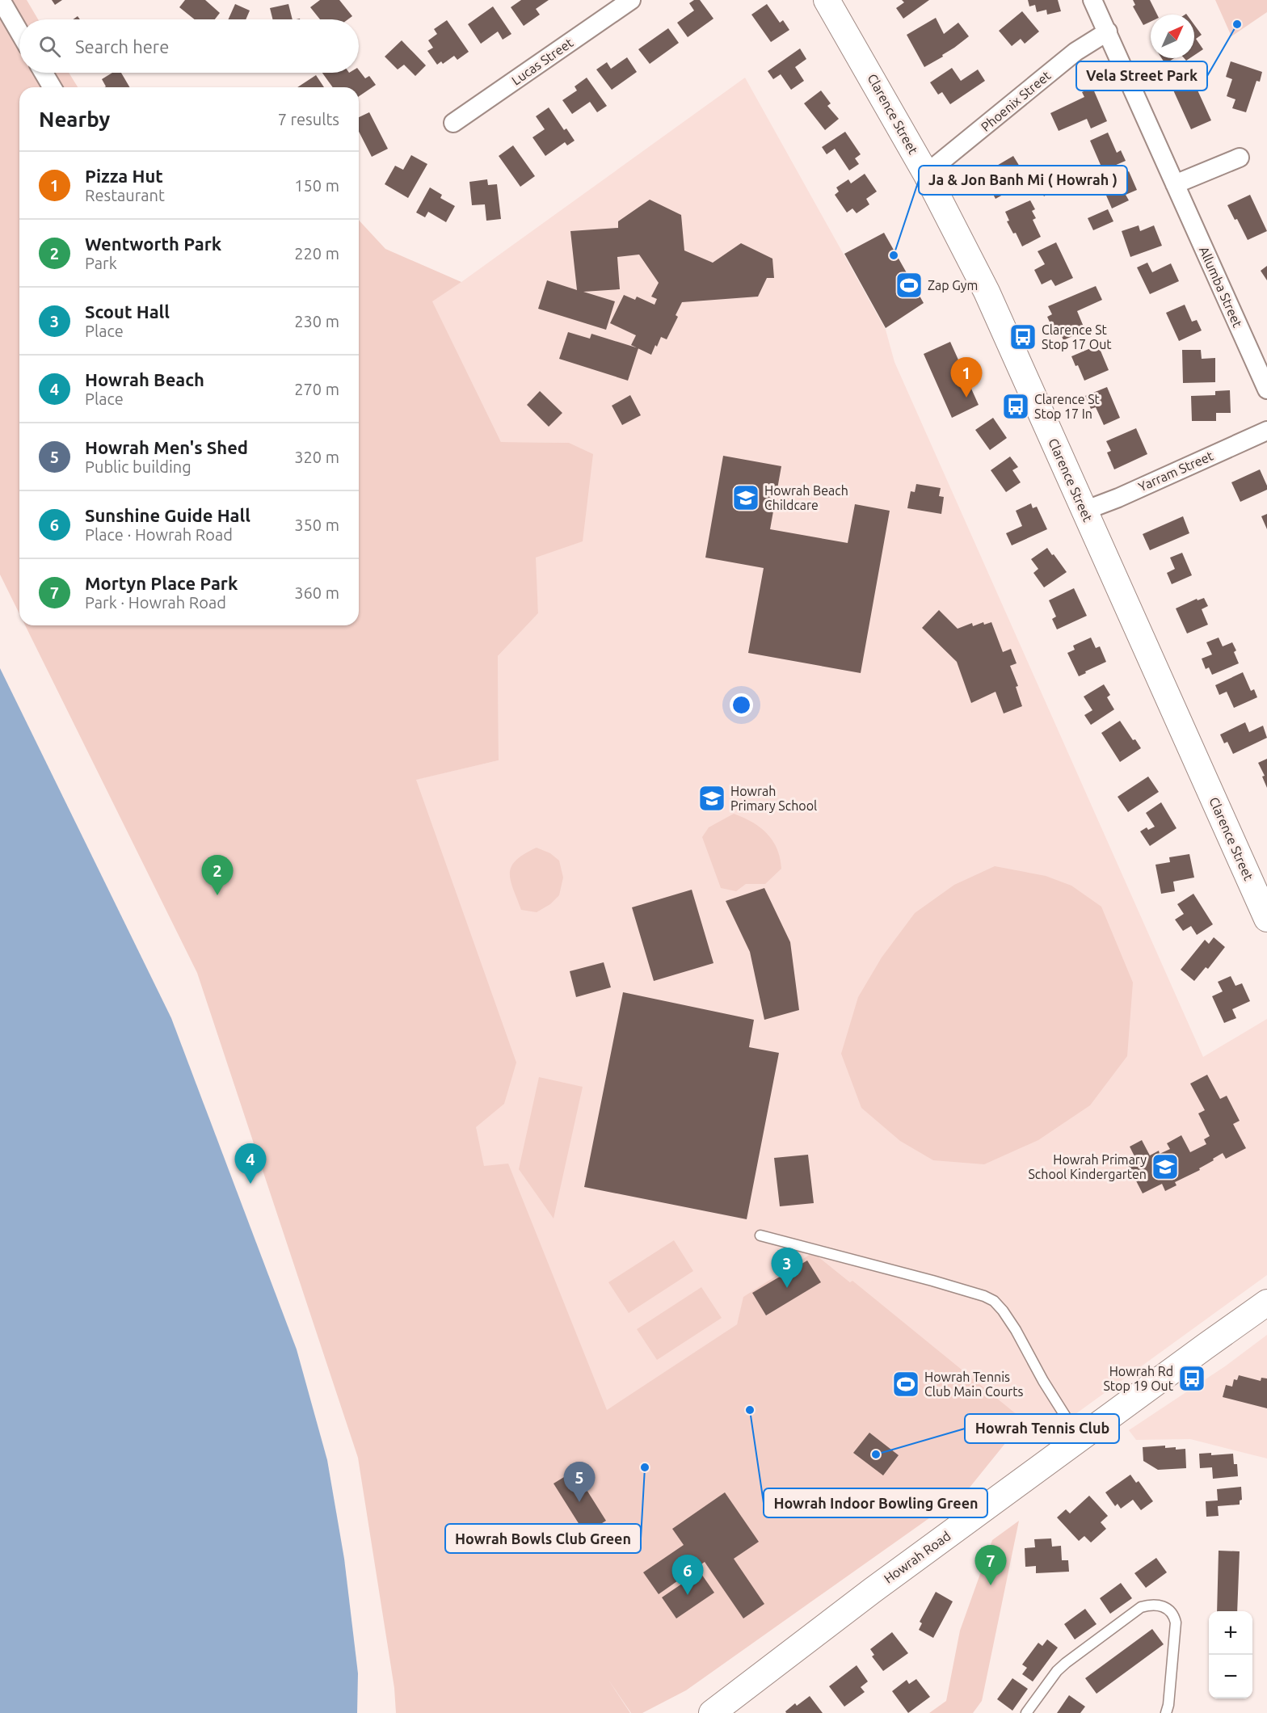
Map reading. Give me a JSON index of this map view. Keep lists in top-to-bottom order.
{
  "streets": {
    "main road": ["Clarence Street", "Howrah Road"],
    "street": [
      "Lucas Street",
      "Phoenix Street",
      "Allumba Street",
      "Yarram Street"
    ]
  },
  "crossings": [
    ["Phoenix Street", "Clarence Street"],
    ["Phoenix Street", "Allumba Street"],
    ["Clarence Street", "Yarram Street"]
  ],
  "places": {
    "other": [
      "Vela Street Park",
      "Ja & Jon Banh Mi ( Howrah )",
      "Howrah Indoor Bowling Green",
      "Howrah Tennis Club",
      "Howrah Bowls Club Green"
    ],
    "sports": ["Zap Gym", "Howrah Tennis Club Main Courts"],
    "bus stop": ["Clarence St Stop 17 Out", "Clarence St Stop 17 In", "Howrah Rd Stop 19 Out"],
    "school or university": ["Howrah Beach Childcare", "Howrah Primary School", "Howrah Primary School Kindergarten"]
  },
  "north": "top right",
  "page": {
    "search": "Search here",
    "heading": ["Nearby", "7 results"],
    "list": [
      {
        "mark": "1",
        "name": "Pizza Hut",
        "note": "Restaurant",
        "value": "150 m"
      },
      {
        "mark": "2",
        "name": "Wentworth Park",
        "note": "Park",
        "value": "220 m"
      },
      {
        "mark": "3",
        "name": "Scout Hall",
        "note": "Place",
        "value": "230 m"
      },
      {
        "mark": "4",
        "name": "Howrah Beach",
        "note": "Place",
        "value": "270 m"
      },
      {
        "mark": "5",
        "name": "Howrah Men's Shed",
        "note": "Public building",
        "value": "320 m"
      },
      {
        "mark": "6",
        "name": "Sunshine Guide Hall",
        "note": "Place · Howrah Road",
        "value": "350 m"
      },
      {
        "mark": "7",
        "name": "Mortyn Place Park",
        "note": "Park · Howrah Road",
        "value": "360 m"
      }
    ],
    "pins": [
      "1",
      "2",
      "4",
      "3",
      "5",
      "7",
      "6"
    ],
    "map_buttons": ["+", "−"]
  }
}
